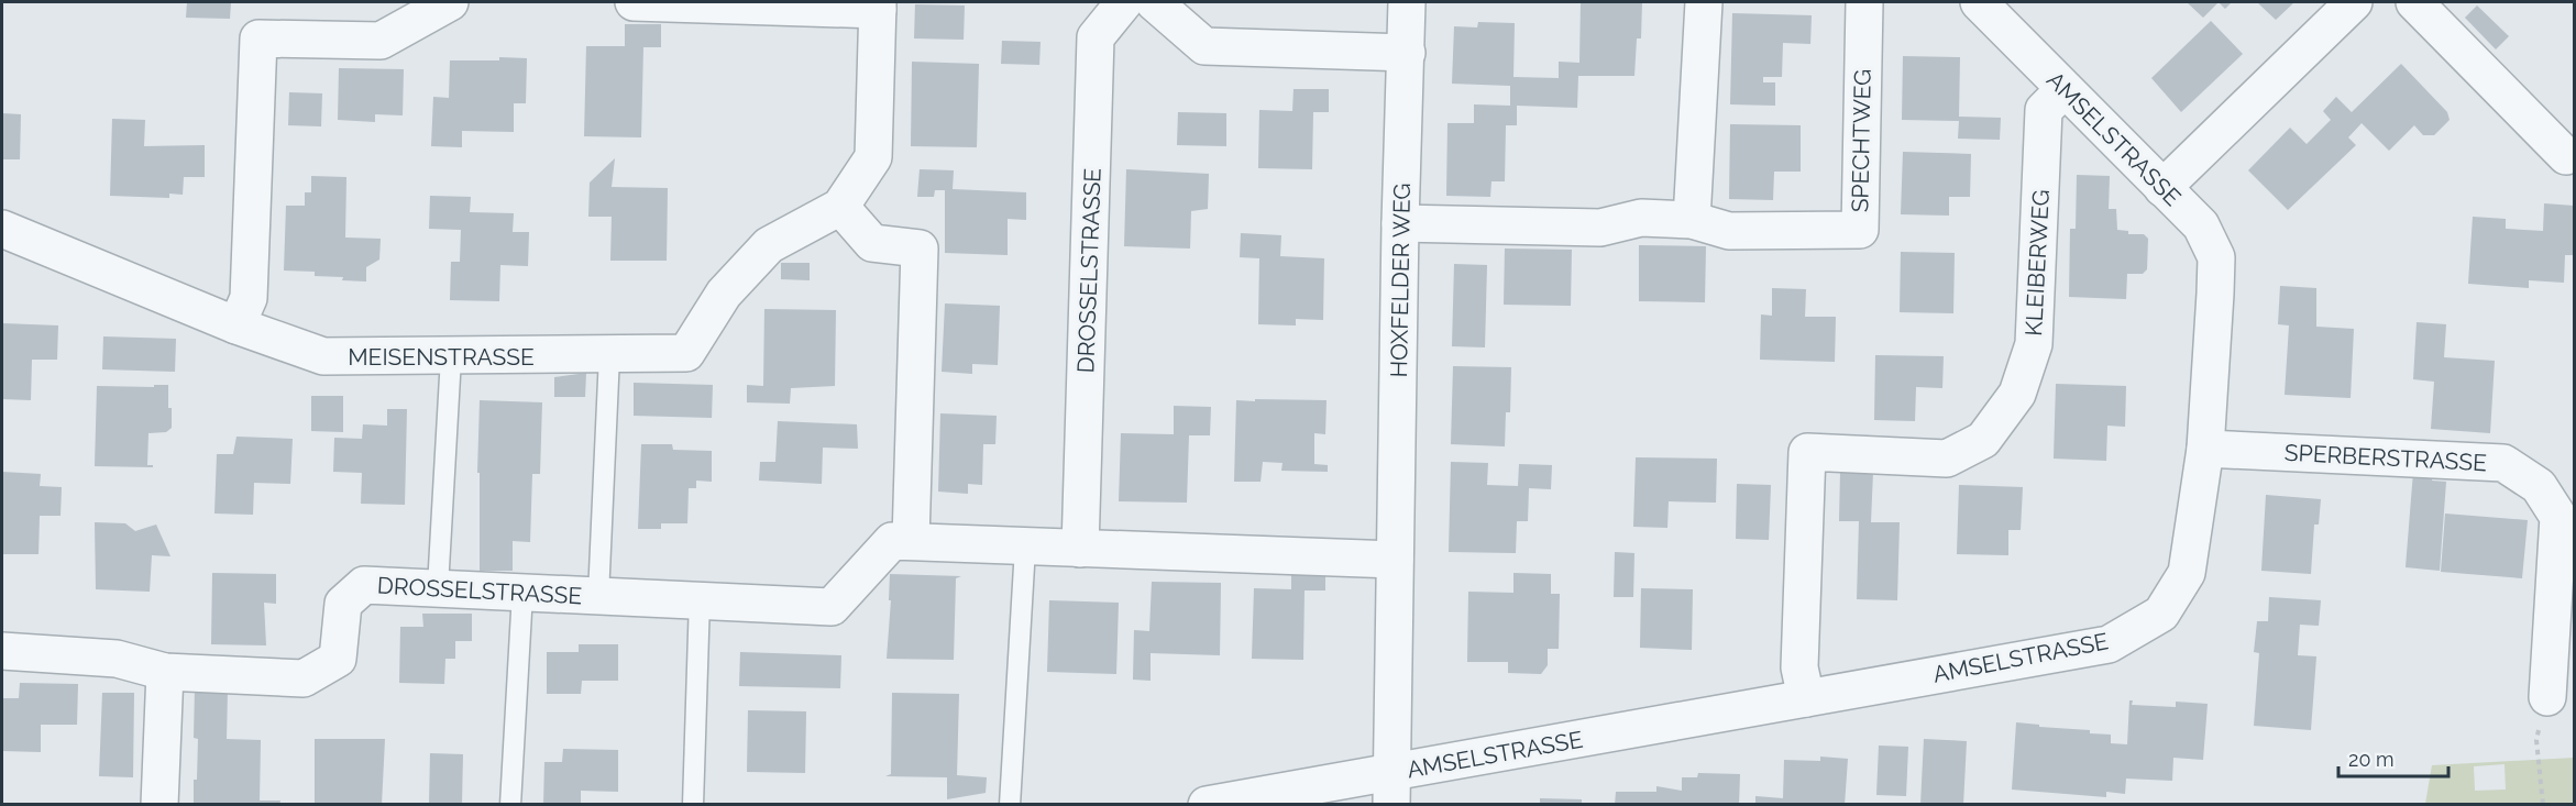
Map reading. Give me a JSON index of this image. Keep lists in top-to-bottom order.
{
  "streets": {
    "street": [
      "AMSELSTRASSE",
      "SPECHTWEG",
      "KLEIBERWEG",
      "DROSSELSTRASSE",
      "HOXFELDER WEG",
      "MEISENSTRASSE",
      "SPERBERSTRASSE"
    ]
  },
  "crossings": [
    ["AMSELSTRASSE", "KLEIBERWEG"],
    ["AMSELSTRASSE", "HOXFELDER WEG"],
    ["AMSELSTRASSE", "SPERBERSTRASSE"],
    ["SPECHTWEG", "HOXFELDER WEG"],
    ["DROSSELSTRASSE", "HOXFELDER WEG"]
  ],
  "scale_bar": "20 m"
}
